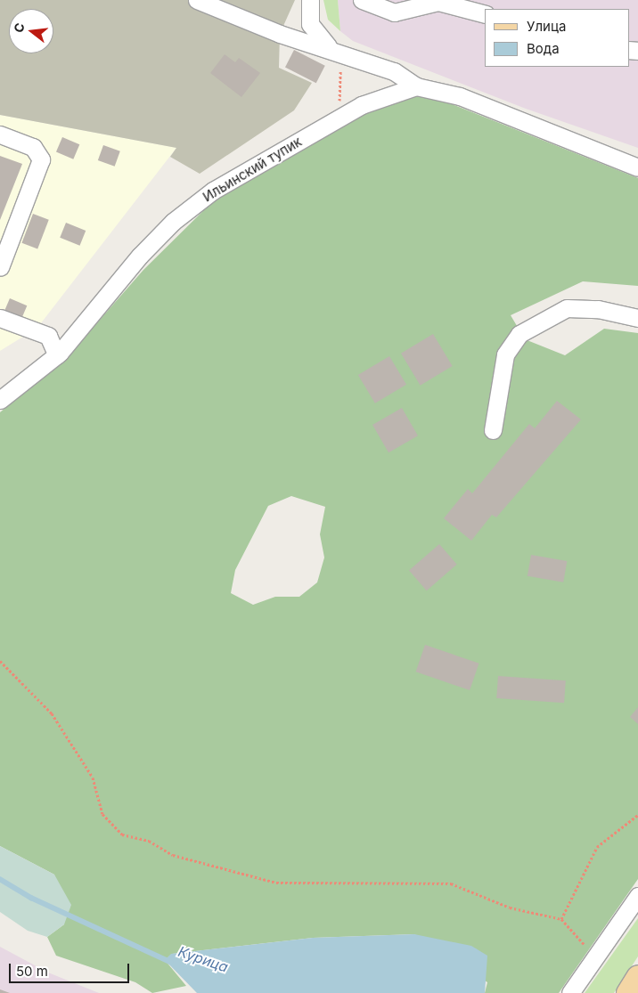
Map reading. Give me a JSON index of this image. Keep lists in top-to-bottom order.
{
  "streets": {
    "street": ["Ильинский тупик"]
  },
  "water": ["Курица"],
  "legend": ["Улица", "Вода"],
  "scale_bar": "50 m",
  "north": "left"
}
